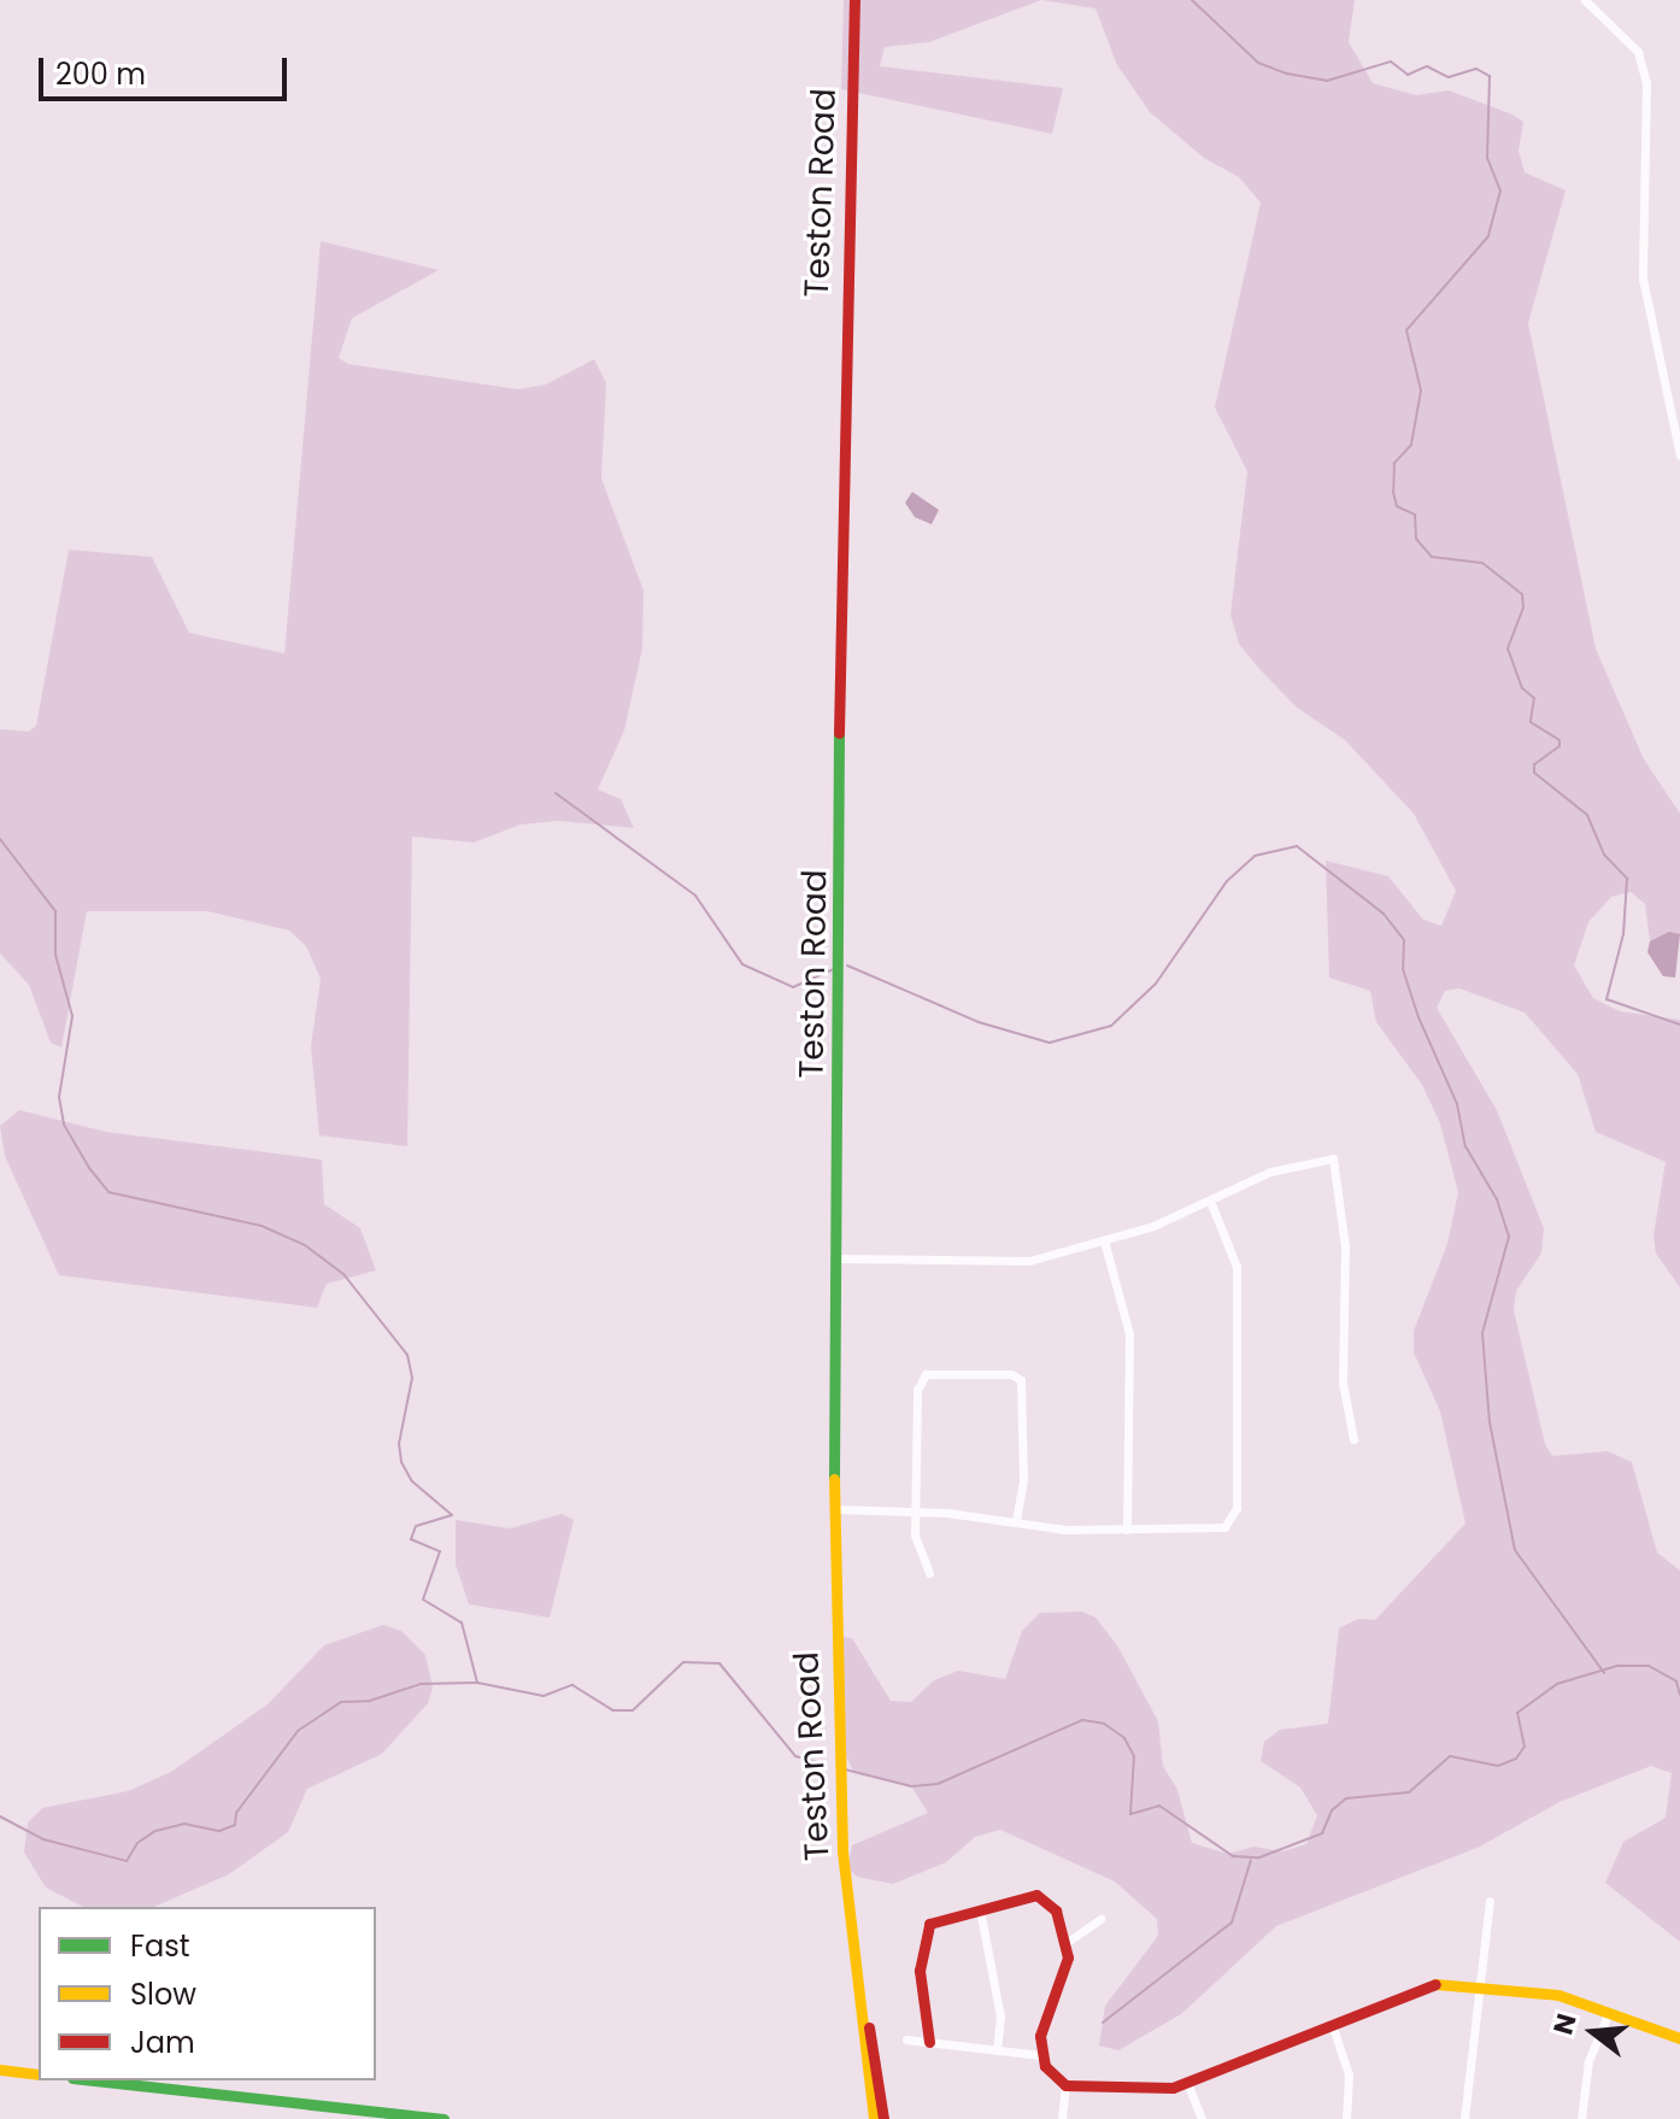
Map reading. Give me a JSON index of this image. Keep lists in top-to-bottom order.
{
  "streets": {
    "street": ["Teston Road"]
  },
  "legend": ["Fast", "Slow", "Jam"],
  "scale_bar": "200 m",
  "north": "left"
}
